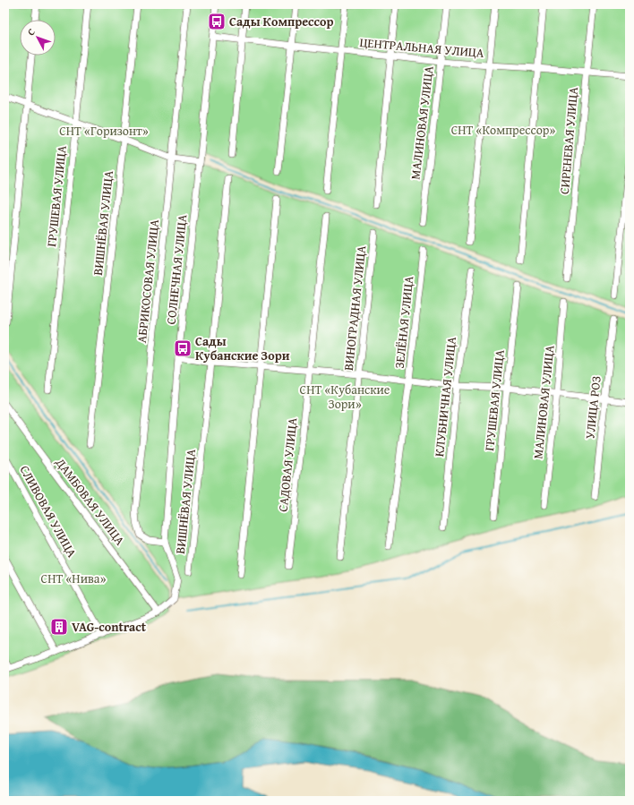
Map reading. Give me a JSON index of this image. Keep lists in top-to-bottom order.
{
  "streets": {
    "street": [
      "ЦЕНТРАЛЬНАЯ УЛИЦА",
      "МАЛИНОВАЯ УЛИЦА",
      "СИРЕНЕВАЯ УЛИЦА",
      "ГРУШЕВАЯ УЛИЦА",
      "ВИШНЁВАЯ УЛИЦА",
      "СОЛНЕЧНАЯ УЛИЦА",
      "АБРИКОСОВАЯ УЛИЦА",
      "ВИНОГРАДНАЯ УЛИЦА",
      "ЗЕЛЁНАЯ УЛИЦА",
      "КЛУБНИЧНАЯ УЛИЦА",
      "УЛИЦА РОЗ",
      "САДОВАЯ УЛИЦА",
      "ДАМБОВАЯ УЛИЦА",
      "СЛИВОВАЯ УЛИЦА"
    ]
  },
  "crossings": [
    ["ЦЕНТРАЛЬНАЯ УЛИЦА", "МАЛИНОВАЯ УЛИЦА"],
    ["ЦЕНТРАЛЬНАЯ УЛИЦА", "СИРЕНЕВАЯ УЛИЦА"],
    ["ЦЕНТРАЛЬНАЯ УЛИЦА", "СОЛНЕЧНАЯ УЛИЦА"],
    ["СОЛНЕЧНАЯ УЛИЦА", "АБРИКОСОВАЯ УЛИЦА"],
    ["СОЛНЕЧНАЯ УЛИЦА", "ДАМБОВАЯ УЛИЦА"]
  ],
  "parks": [
    "СНТ «Компрессор»",
    "СНТ «Горизонт»",
    "СНТ «Кубанские Зори»",
    "СНТ «Нива»"
  ],
  "places": {
    "bus stop": ["Сады Компрессор", "Сады Кубанские Зори"],
    "building": ["VAG-contract"]
  },
  "north": "top left"
}
